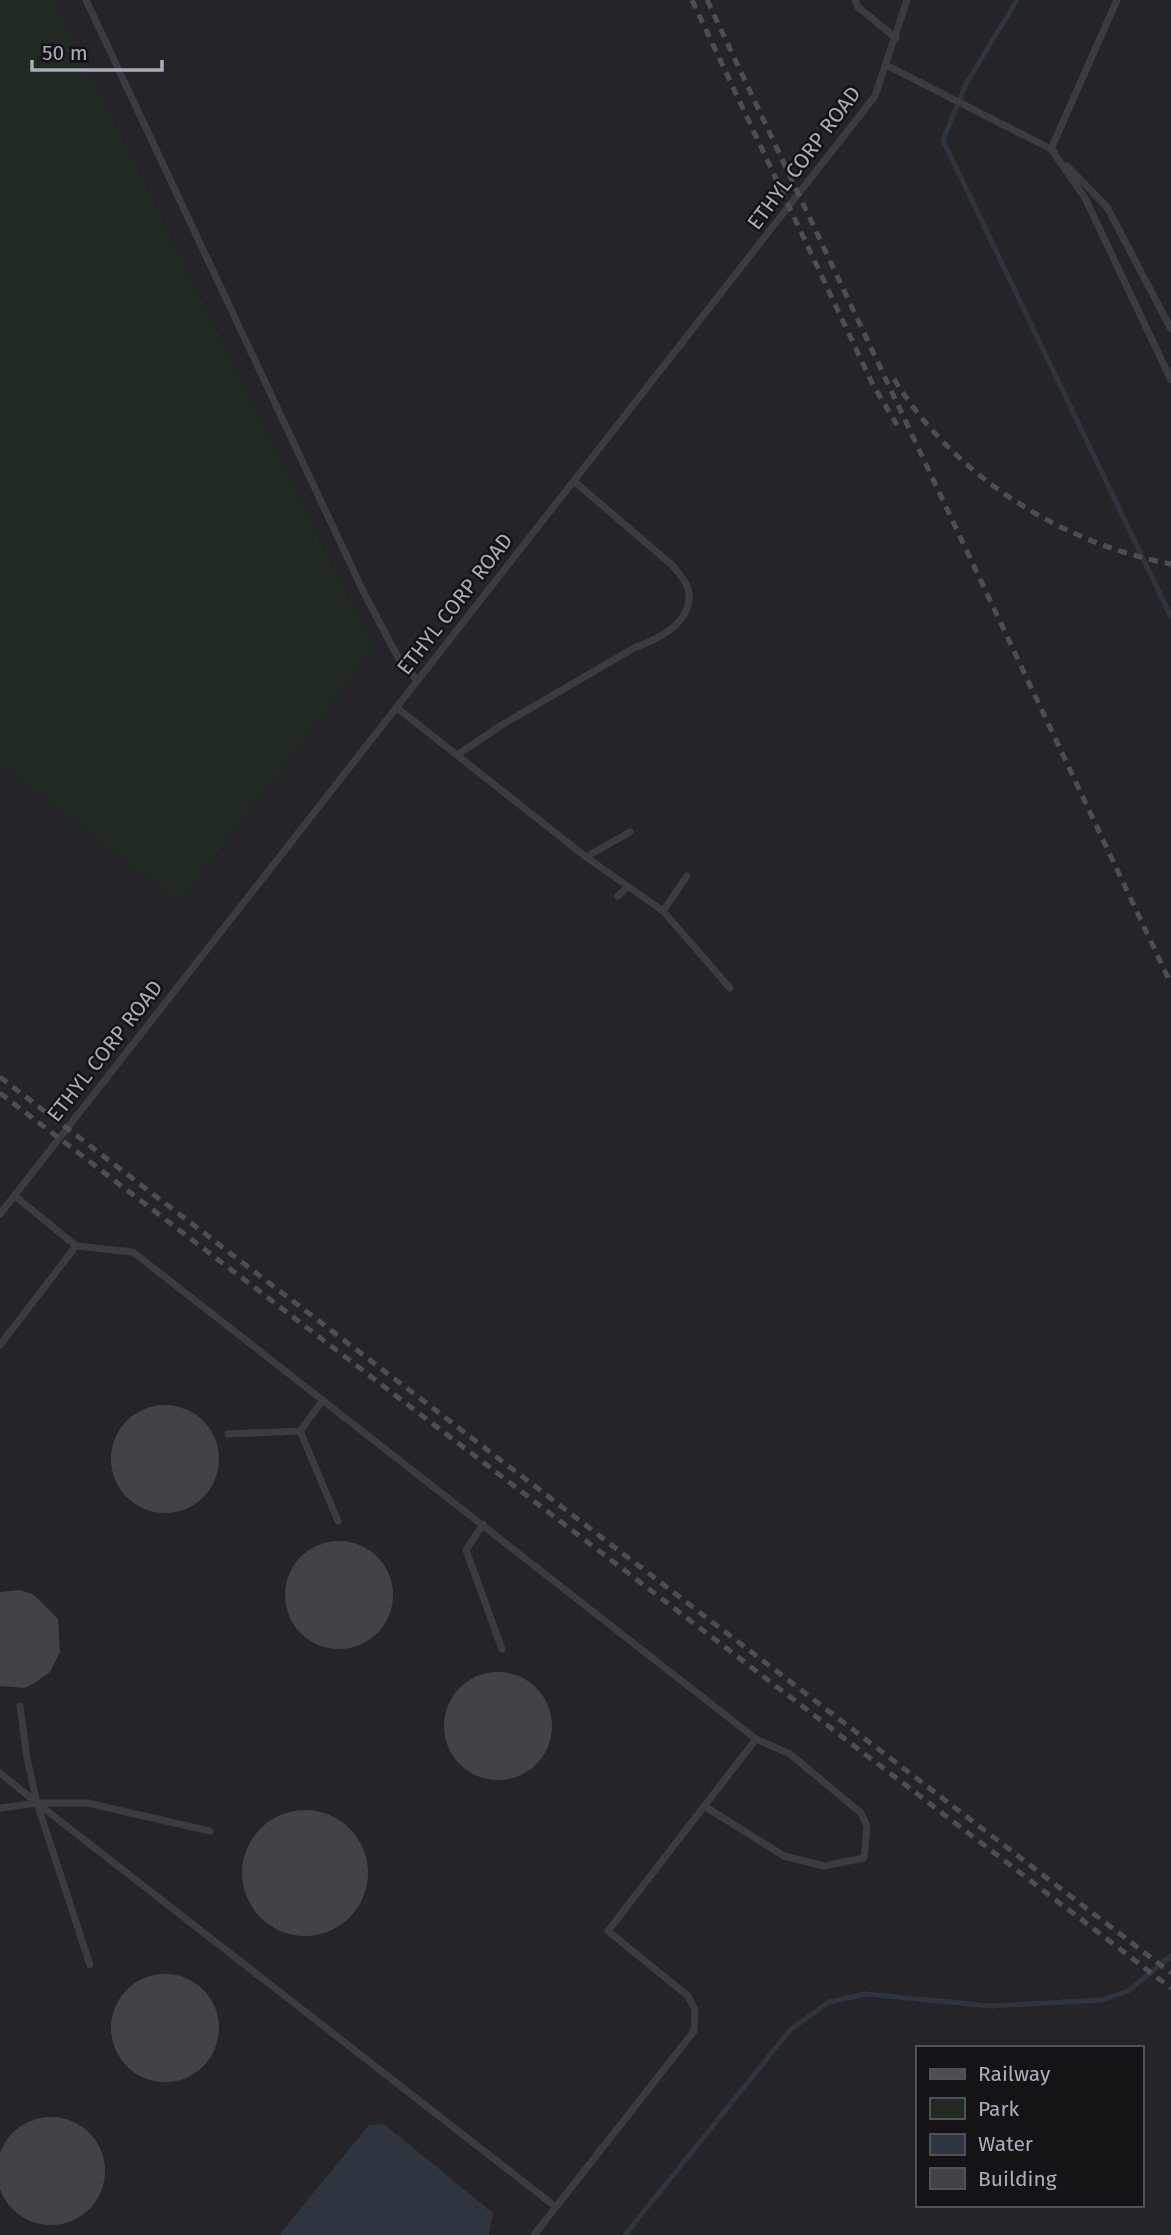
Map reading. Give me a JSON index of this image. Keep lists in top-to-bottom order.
{
  "streets": {
    "lane": ["ETHYL CORP ROAD"]
  },
  "legend": [
    "Railway",
    "Park",
    "Water",
    "Building"
  ],
  "scale_bar": "50 m"
}
